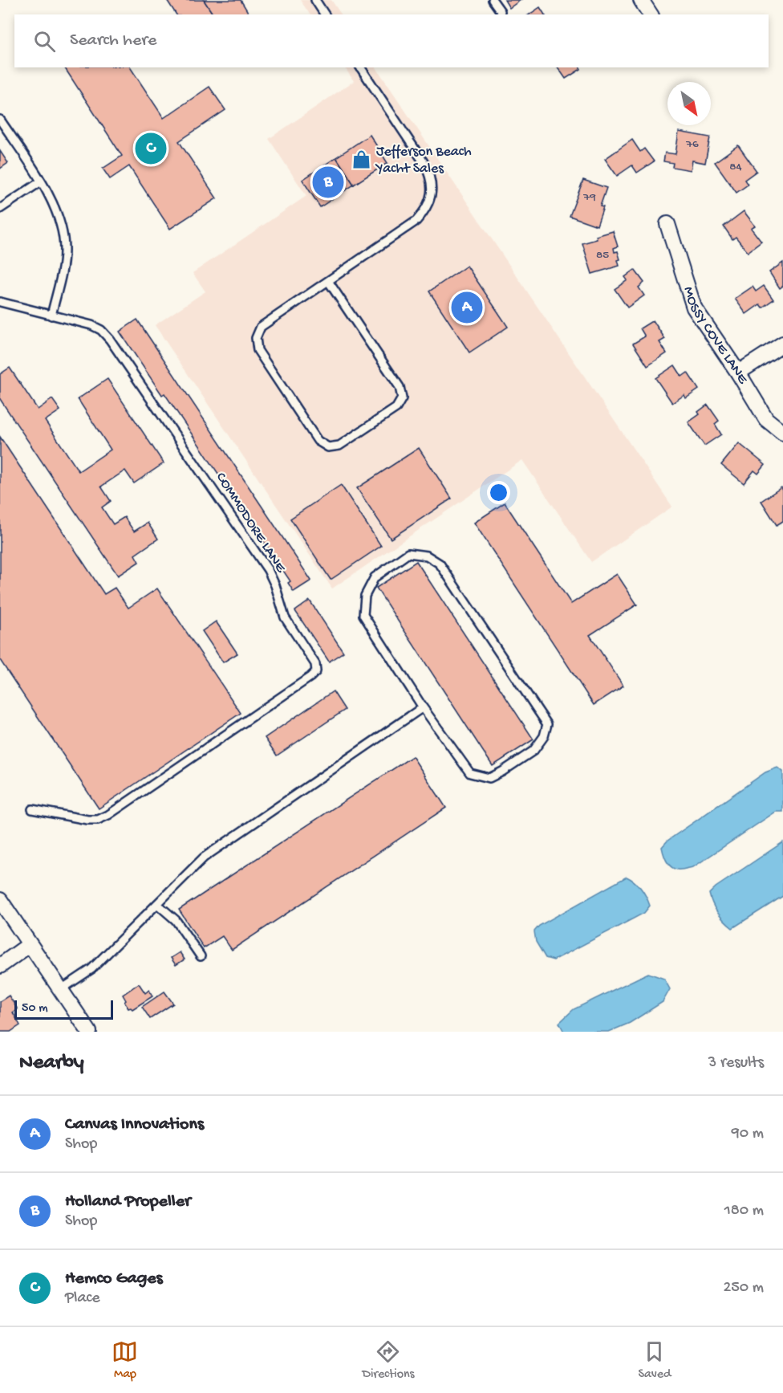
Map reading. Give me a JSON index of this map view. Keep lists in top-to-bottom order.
{
  "streets": {
    "street": ["MOSSY COVE LANE"],
    "lane": ["COMMODORE LANE"]
  },
  "places": {
    "shop": ["Jefferson Beach Yacht Sales"]
  },
  "house_numbers": [
    "76",
    "84",
    "79",
    "85"
  ],
  "scale_bar": "50 m",
  "north": "bottom right",
  "page": {
    "search": "Search here",
    "pins": ["C", "B", "A"],
    "scale": "50 m",
    "heading": ["Nearby", "3 results"],
    "list": [
      {
        "mark": "A",
        "name": "Canvas Innovations",
        "note": "Shop",
        "value": "90 m"
      },
      {
        "mark": "B",
        "name": "Holland Propeller",
        "note": "Shop",
        "value": "180 m"
      },
      {
        "mark": "C",
        "name": "Hemco Gages",
        "note": "Place",
        "value": "250 m"
      }
    ],
    "nav": ["Map", "Directions", "Saved"]
  }
}
